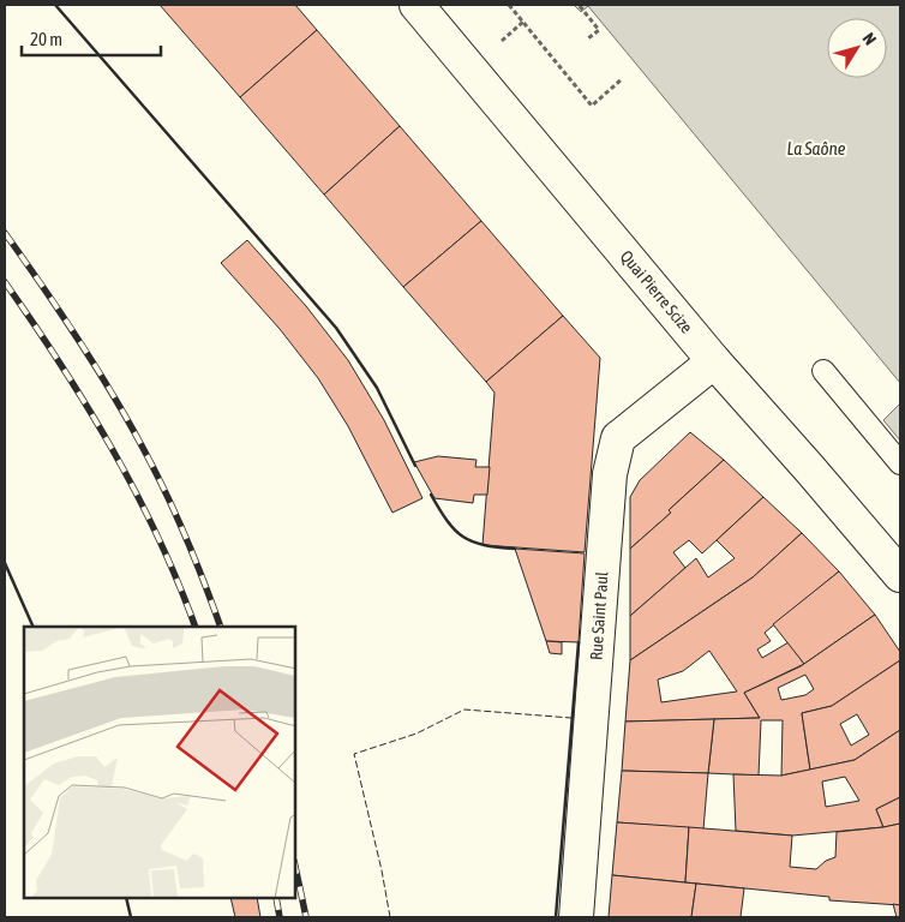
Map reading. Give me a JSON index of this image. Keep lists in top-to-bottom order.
{
  "streets": {
    "main road": ["Quai Pierre Scize", "Rue Saint Paul"]
  },
  "crossings": [
    ["Quai Pierre Scize", "Rue Saint Paul"]
  ],
  "water": ["La Saône"],
  "scale_bar": "20 m",
  "north": "top right"
}
